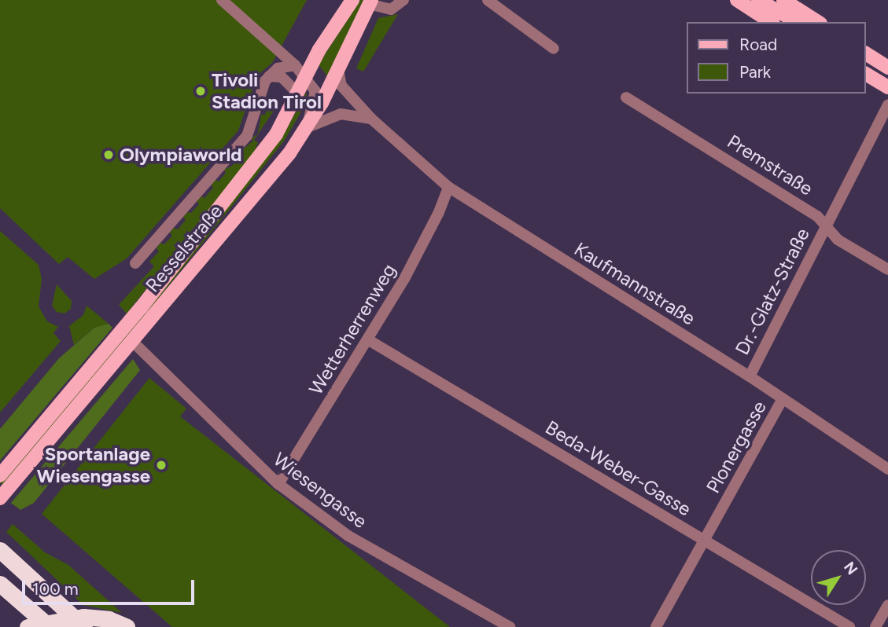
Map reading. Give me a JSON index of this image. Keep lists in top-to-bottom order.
{
  "streets": {
    "main road": ["Resselstraße"],
    "street": [
      "Premstraße",
      "Kaufmannstraße",
      "Dr.-Glatz-Straße",
      "Wetterherrenweg",
      "Plonergasse",
      "Beda-Weber-Gasse",
      "Wiesengasse"
    ]
  },
  "crossings": [
    ["Premstraße", "Dr.-Glatz-Straße"],
    ["Resselstraße", "Kaufmannstraße"],
    ["Kaufmannstraße", "Dr.-Glatz-Straße"],
    ["Kaufmannstraße", "Wetterherrenweg"],
    ["Kaufmannstraße", "Plonergasse"],
    ["Wetterherrenweg", "Beda-Weber-Gasse"],
    ["Wetterherrenweg", "Wiesengasse"],
    ["Plonergasse", "Beda-Weber-Gasse"]
  ],
  "places": ["Tivoli Stadion Tirol", "Olympiaworld", "Sportanlage Wiesengasse"],
  "legend": ["Road", "Park"],
  "scale_bar": "100 m",
  "north": "top right"
}
